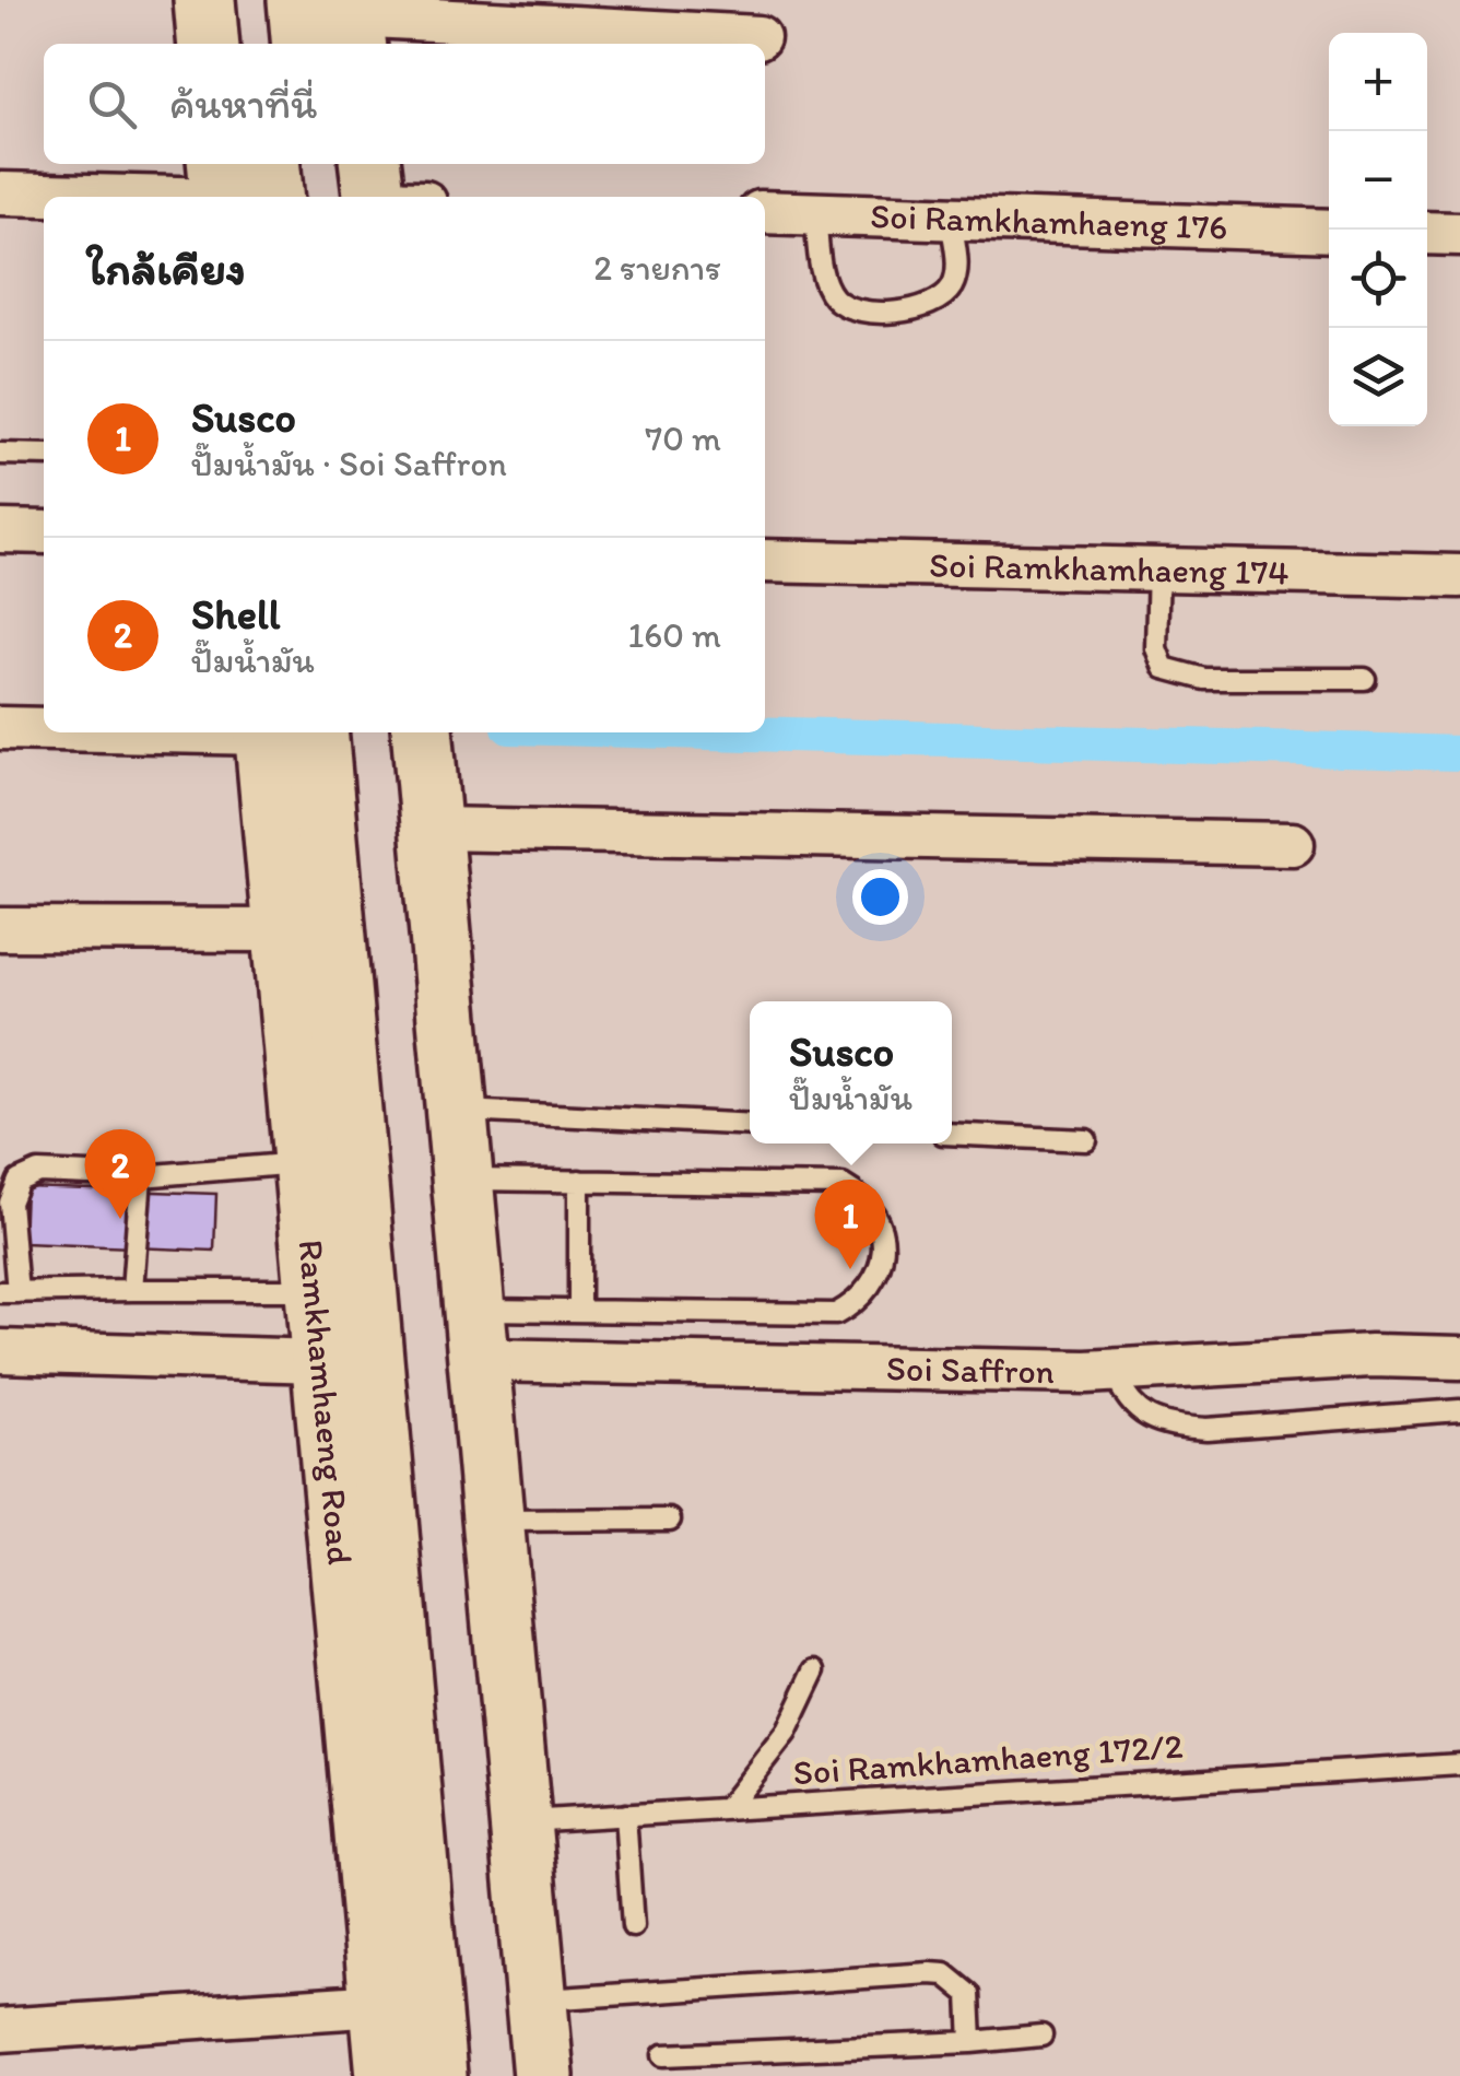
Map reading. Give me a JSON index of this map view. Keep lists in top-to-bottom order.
{
  "streets": {
    "main road": ["Ramkhamhaeng Road"],
    "street": ["Soi Ramkhamhaeng 176", "Soi Ramkhamhaeng 174", "Soi Saffron"],
    "lane": ["Soi Ramkhamhaeng 172/2"]
  },
  "page": {
    "map_buttons": ["+", "−"],
    "search": "ค้นหาที่นี่",
    "heading": ["ใกล้เคียง", "2 รายการ"],
    "list": [
      {
        "mark": "1",
        "name": "Susco",
        "note": "ปั๊มน้ำมัน · Soi Saffron",
        "value": "70 m"
      },
      {
        "mark": "2",
        "name": "Shell",
        "note": "ปั๊มน้ำมัน",
        "value": "160 m"
      }
    ],
    "popup": ["Susco", "ปั๊มน้ำมัน"],
    "pins": ["2", "1"]
  }
}
